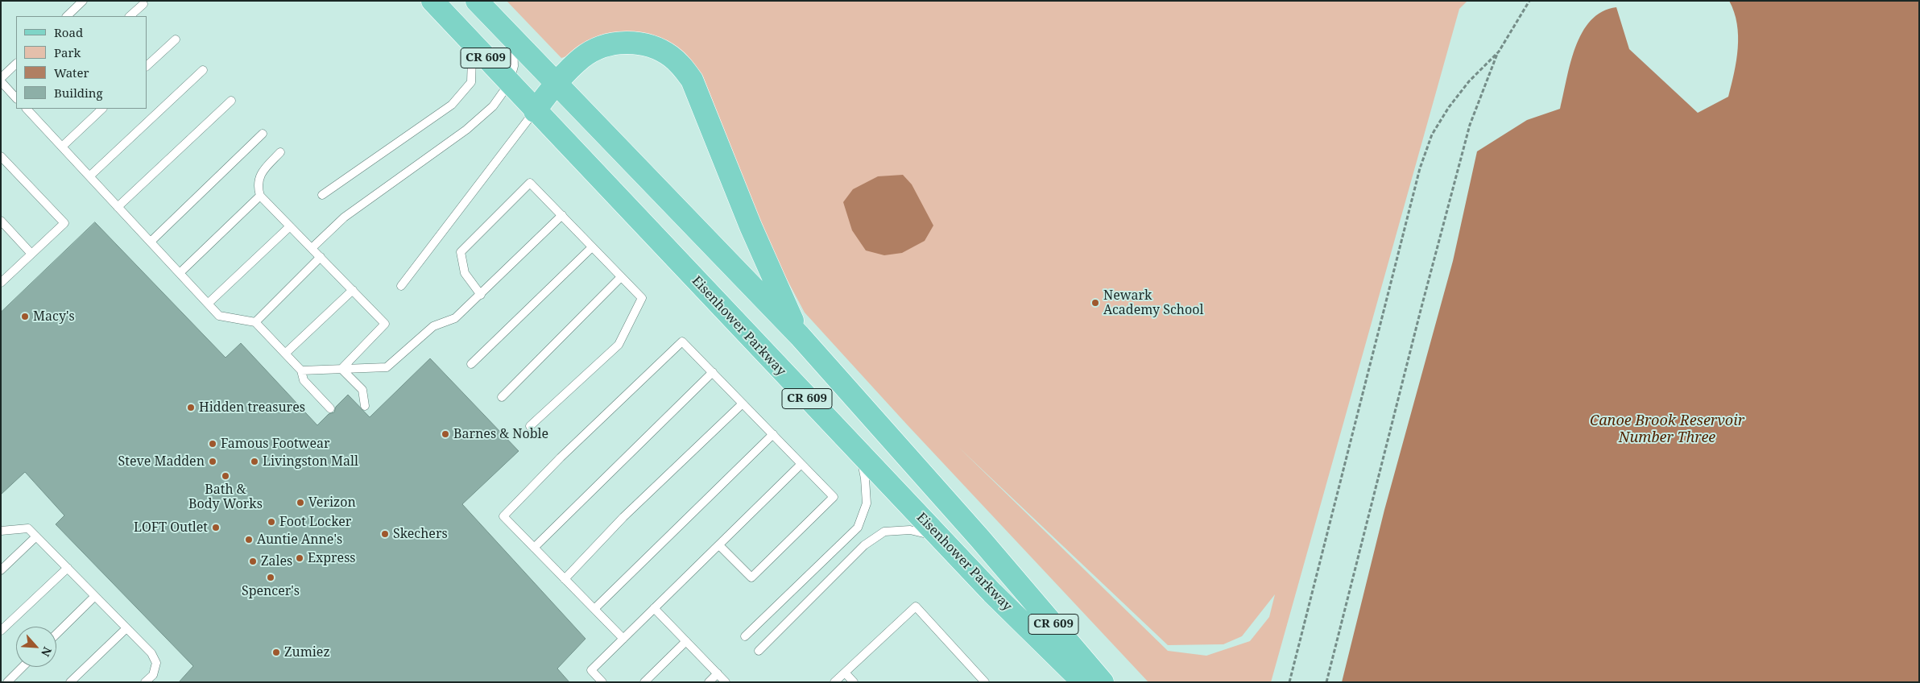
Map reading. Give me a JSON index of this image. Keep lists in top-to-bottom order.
{
  "streets": {
    "main road": ["CR 609", "Eisenhower Parkway"]
  },
  "water": ["Canoe Brook Reservoir Number Three"],
  "places": [
    "Newark Academy School",
    "Macy's",
    "Hidden treasures",
    "Barnes & Noble",
    "Famous Footwear",
    "Steve Madden",
    "Livingston Mall",
    "Bath & Body Works",
    "Verizon",
    "Foot Locker",
    "LOFT Outlet",
    "Skechers",
    "Auntie Anne's",
    "Express",
    "Zales",
    "Spencer's",
    "Zumiez"
  ],
  "legend": [
    "Road",
    "Park",
    "Water",
    "Building"
  ],
  "north": "bottom right"
}
